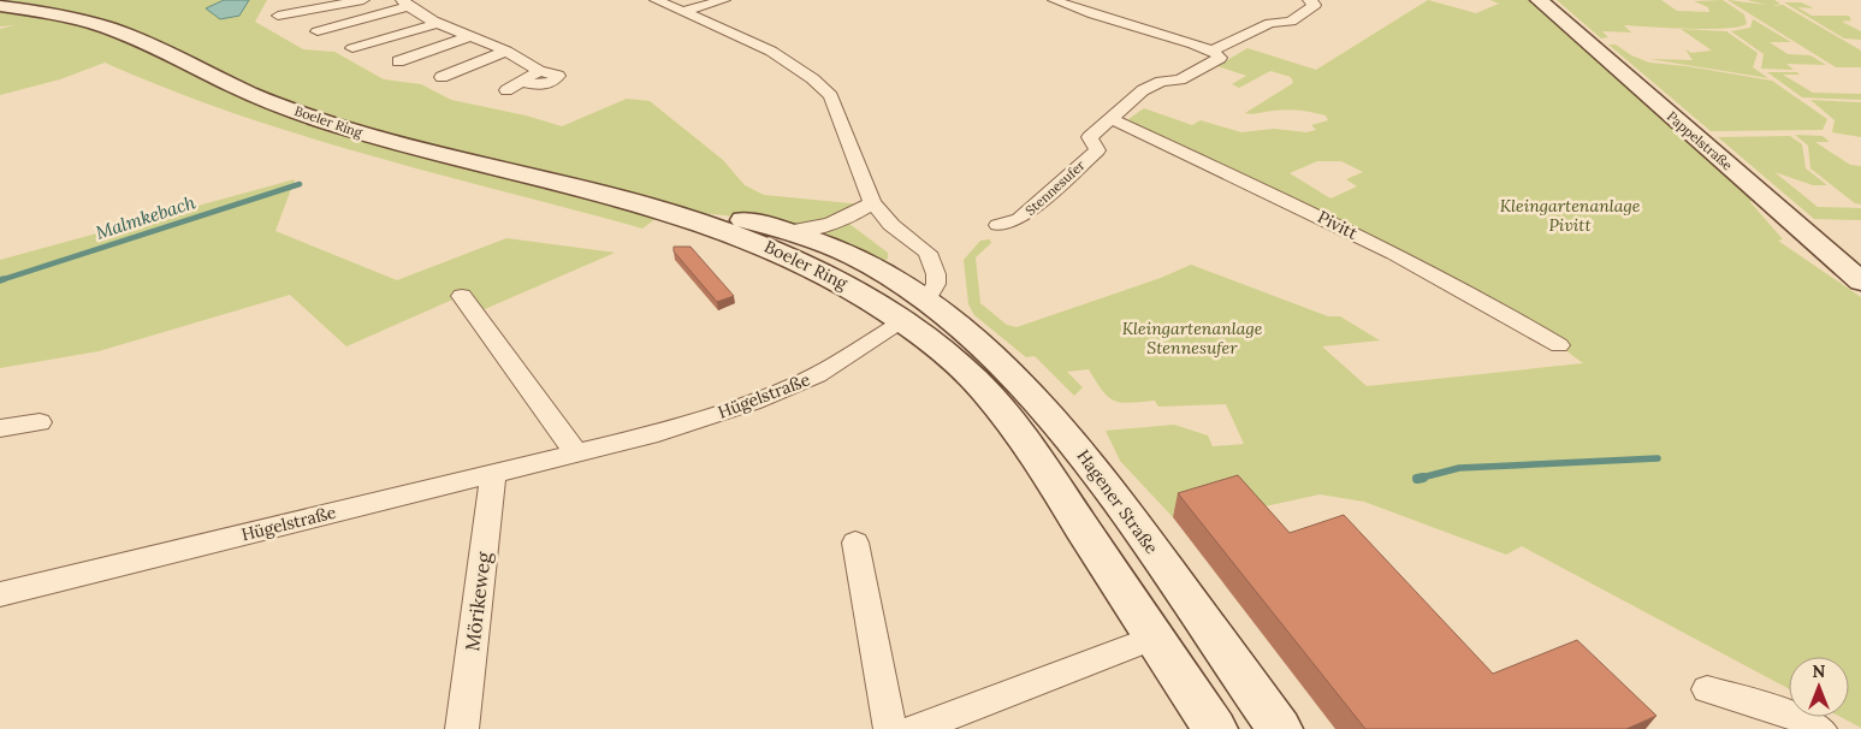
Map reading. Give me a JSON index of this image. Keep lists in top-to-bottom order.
{
  "streets": {
    "main road": ["Boeler Ring", "Pappelstraße", "Hagener Straße"],
    "street": [
      "Stennesufer",
      "Pivitt",
      "Hügelstraße",
      "Mörikeweg"
    ]
  },
  "crossings": [
    ["Boeler Ring", "Hügelstraße"],
    ["Boeler Ring", "Hagener Straße"],
    ["Stennesufer", "Pivitt"],
    ["Hügelstraße", "Hagener Straße"],
    ["Hügelstraße", "Mörikeweg"]
  ],
  "water": ["Malmkebach"],
  "parks": ["Kleingartenanlage Pivitt", "Kleingartenanlage Stennesufer"],
  "north": "top"
}
